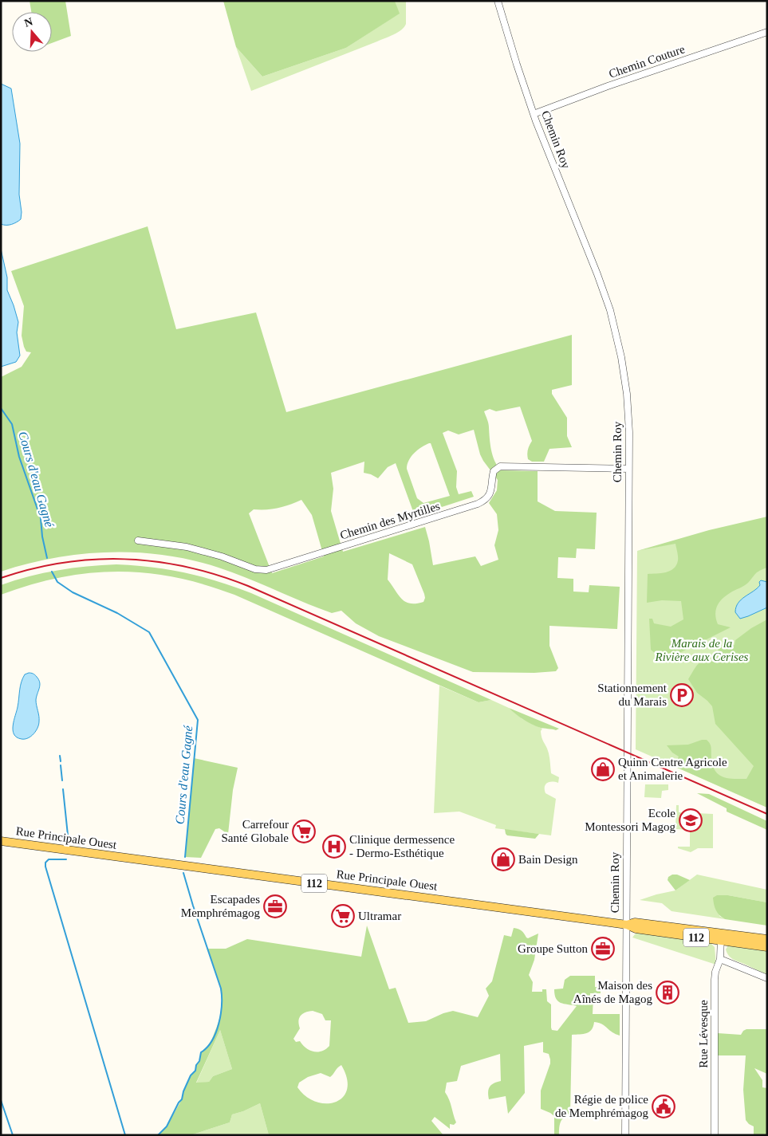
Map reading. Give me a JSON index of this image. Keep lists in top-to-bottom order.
{
  "streets": {
    "main road": ["Rue Principale Ouest", "112"],
    "street": [
      "Chemin Couture",
      "Chemin Roy",
      "Chemin des Myrtilles",
      "Rue Lévesque"
    ]
  },
  "crossings": [
    ["Chemin Couture", "Chemin Roy"],
    ["Chemin Roy", "Chemin des Myrtilles"],
    ["Chemin Roy", "Rue Principale Ouest"],
    ["Rue Principale Ouest", "Rue Lévesque"]
  ],
  "water": ["Cours d'eau Gagné"],
  "parks": ["Marais de la Rivière aux Cerises"],
  "places": {
    "parking": ["Stationnement du Marais"],
    "shop": ["Quinn Centre Agricole et Animalerie", "Bain Design"],
    "school or university": ["Ecole Montessori Magog"],
    "supermarket": ["Carrefour Santé Globale", "Ultramar"],
    "hospital": ["Clinique dermessence - Dermo-Esthétique"],
    "office": ["Escapades Memphrémagog", "Groupe Sutton"],
    "building": ["Maison des Aînés de Magog"],
    "public building": ["Régie de police de Memphrémagog"]
  },
  "north": "top"
}
